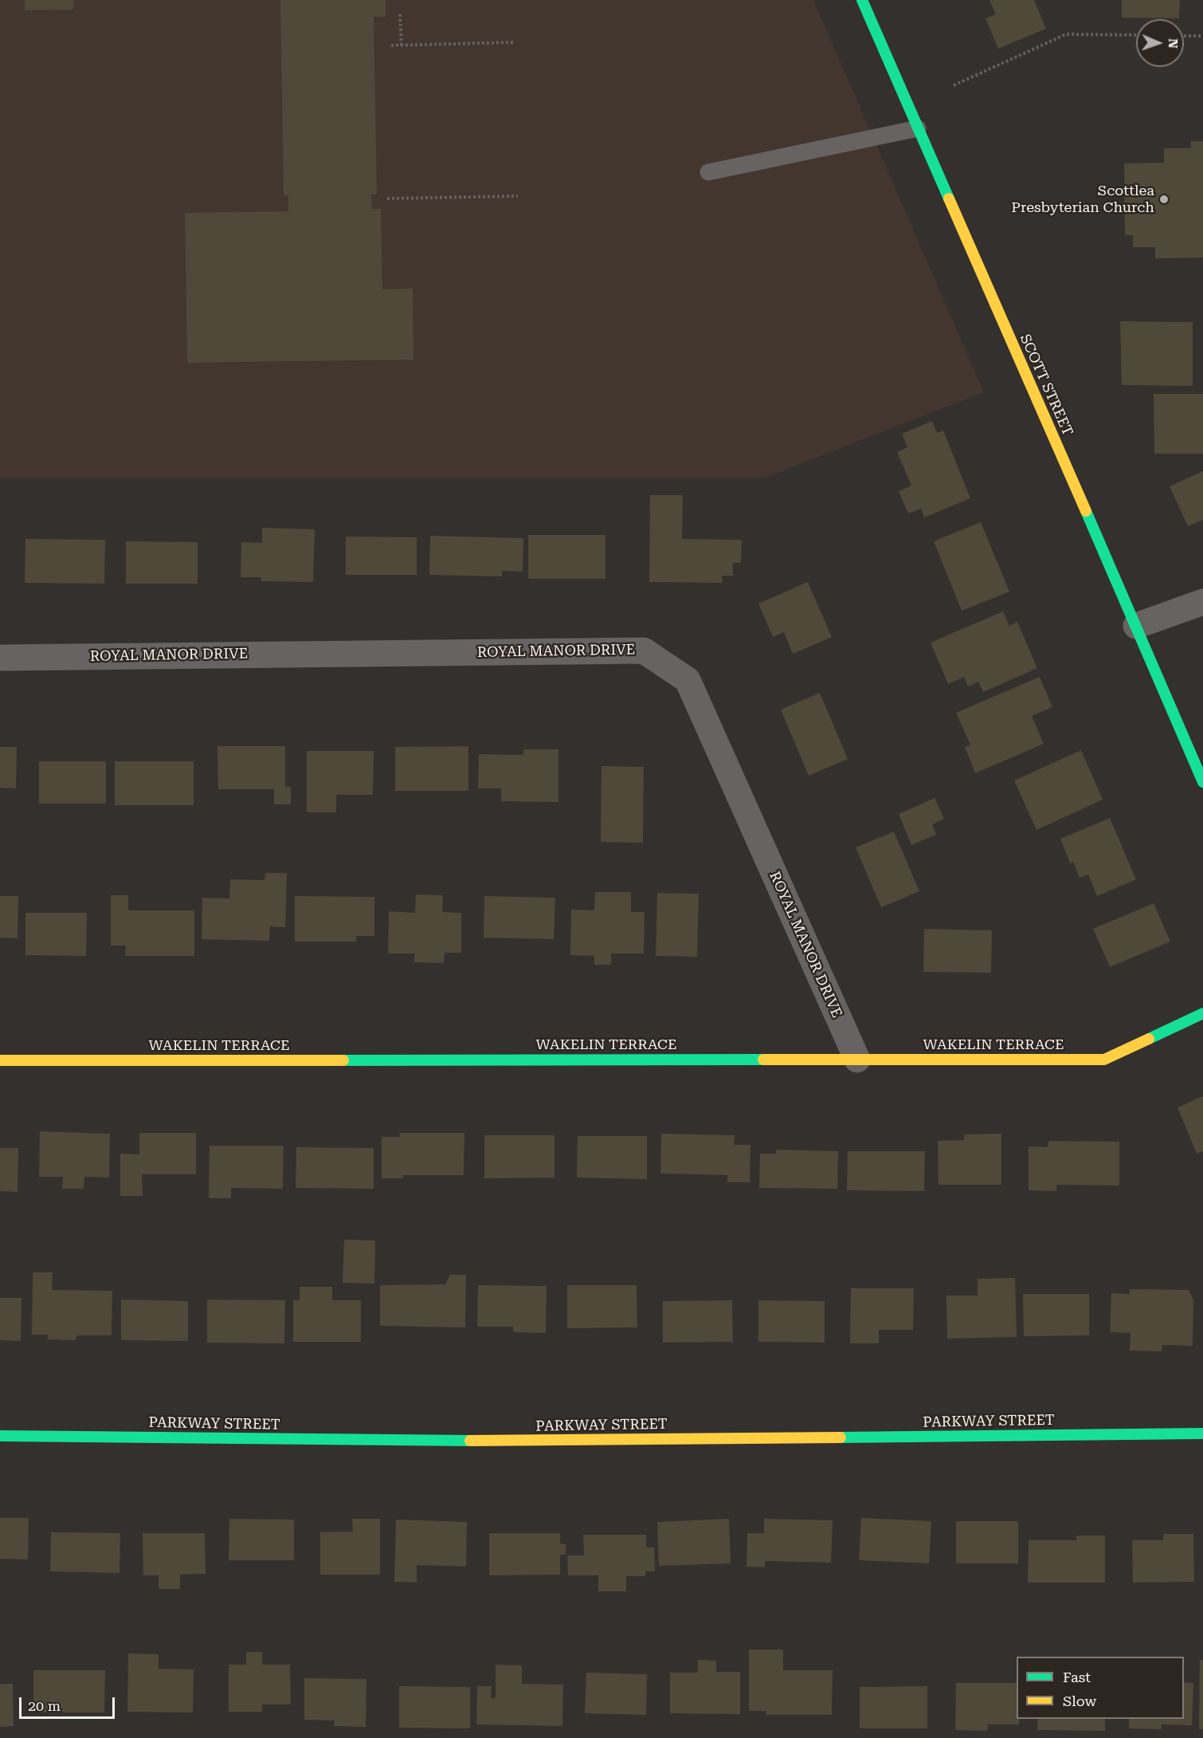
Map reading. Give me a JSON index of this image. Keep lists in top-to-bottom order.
{
  "streets": {
    "street": [
      "SCOTT STREET",
      "ROYAL MANOR DRIVE",
      "WAKELIN TERRACE",
      "PARKWAY STREET"
    ]
  },
  "crossings": [
    ["ROYAL MANOR DRIVE", "WAKELIN TERRACE"]
  ],
  "places": ["Scottlea Presbyterian Church"],
  "legend": ["Fast", "Slow"],
  "scale_bar": "20 m",
  "north": "right"
}
